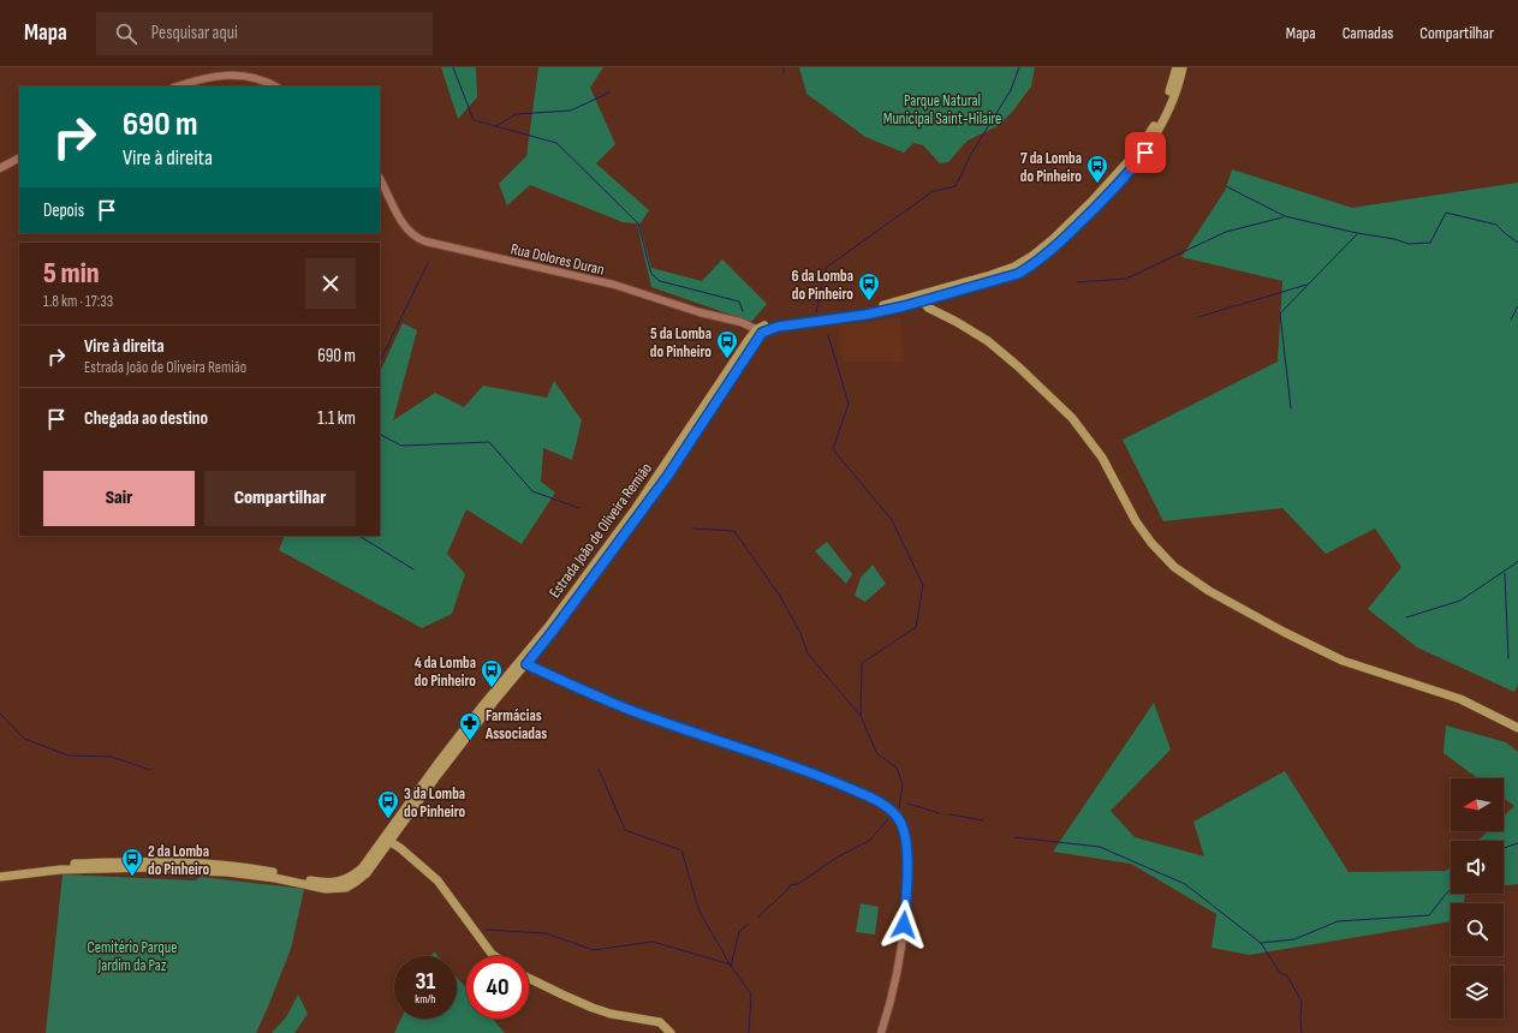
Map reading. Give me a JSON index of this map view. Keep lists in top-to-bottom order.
{
  "streets": {
    "main road": ["Estrada João de Oliveira Remião"],
    "street": ["Rua Dolores Duran"]
  },
  "crossings": [
    ["Rua Dolores Duran", "Estrada João de Oliveira Remião"]
  ],
  "parks": ["Parque Natural Municipal Saint-Hilaire", "Cemitério Parque Jardim da Paz"],
  "places": {
    "bus stop": [
      "7 da Lomba do Pinheiro",
      "6 da Lomba do Pinheiro",
      "5 da Lomba do Pinheiro",
      "4 da Lomba do Pinheiro",
      "3 da Lomba do Pinheiro",
      "2 da Lomba do Pinheiro"
    ],
    "pharmacy": ["Farmácias Associadas"]
  },
  "north": "left",
  "page": {
    "header": "Mapa",
    "search": "Pesquisar aqui",
    "nav": ["Mapa", "Camadas", "Compartilhar"],
    "turn": ["690 m", "Vire à direita"],
    "then": "Depois",
    "heading": ["5 min", "1.8 km · 17:33"],
    "list": [
      {
        "name": "Vire à direita",
        "note": "Estrada João de Oliveira Remião",
        "value": "690 m"
      },
      {
        "name": "Chegada ao destino",
        "value": "1.1 km"
      }
    ],
    "buttons": ["Sair", "Compartilhar"],
    "speed": "31 km/h",
    "limit": "40"
  }
}
